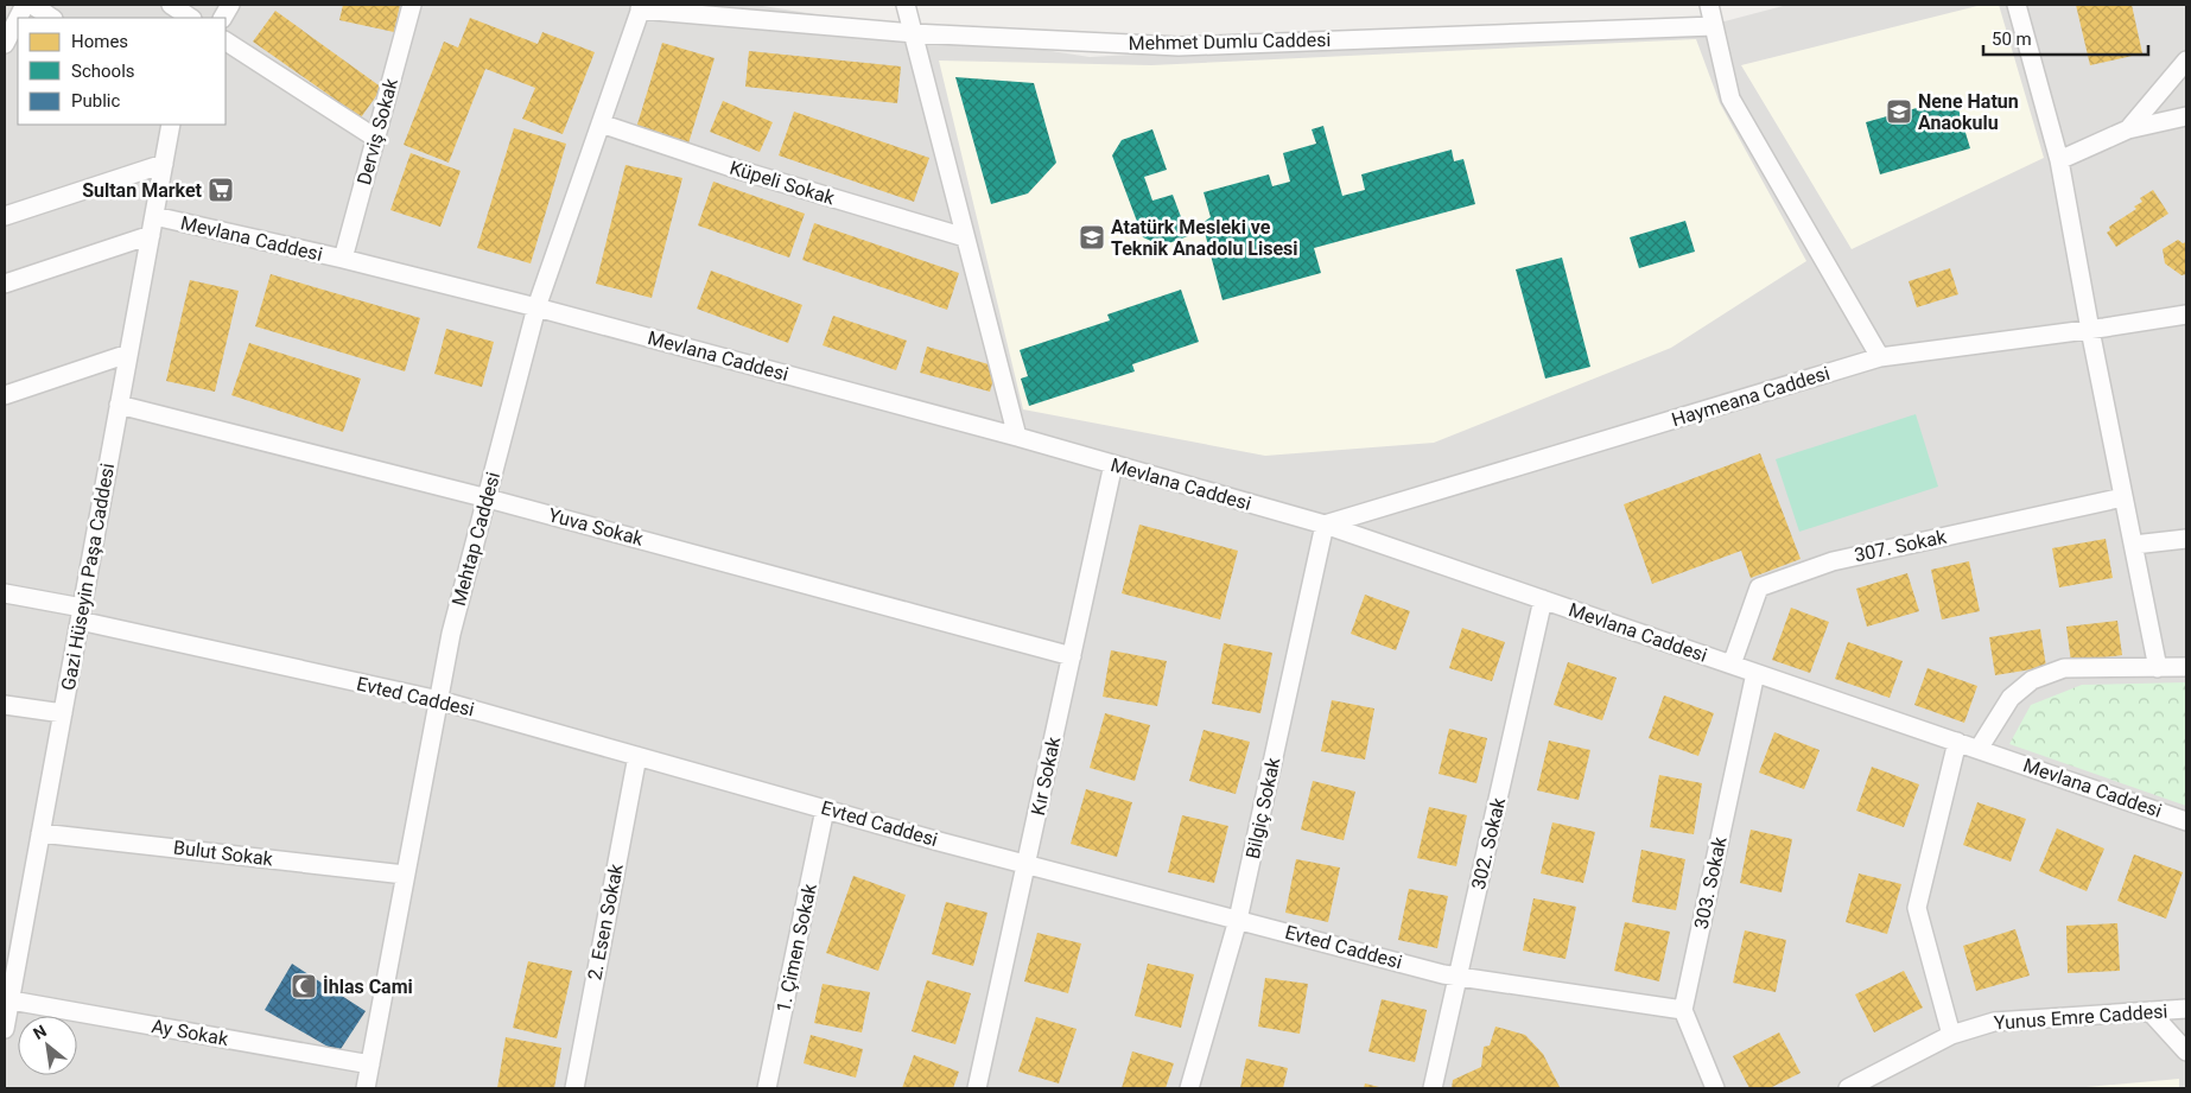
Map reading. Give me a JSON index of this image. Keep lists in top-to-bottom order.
{
  "streets": {
    "street": [
      "Mehmet Dumlu Caddesi",
      "Derviş Sokak",
      "Küpeli Sokak",
      "Mevlana Caddesi",
      "Haymeana Caddesi",
      "Yuva Sokak",
      "Mehtap Caddesi",
      "307. Sokak",
      "Gazi Hüseyin Paşa Caddesi",
      "Evted Caddesi",
      "Kır Sokak",
      "Bilgiç Sokak",
      "302. Sokak",
      "Bulut Sokak",
      "303. Sokak",
      "2. Esen Sokak",
      "1. Çimen Sokak",
      "Yunus Emre Caddesi",
      "Ay Sokak"
    ]
  },
  "crossings": [
    ["Mehmet Dumlu Caddesi", "Mehtap Caddesi"],
    ["Derviş Sokak", "Mevlana Caddesi"],
    ["Küpeli Sokak", "Mehtap Caddesi"],
    ["Mevlana Caddesi", "Haymeana Caddesi"],
    ["Mevlana Caddesi", "Mehtap Caddesi"],
    ["Mevlana Caddesi", "307. Sokak"],
    ["Mevlana Caddesi", "Gazi Hüseyin Paşa Caddesi"],
    ["Mevlana Caddesi", "Kır Sokak"],
    ["Mevlana Caddesi", "Bilgiç Sokak"],
    ["Mevlana Caddesi", "302. Sokak"],
    ["Mevlana Caddesi", "303. Sokak"],
    ["Haymeana Caddesi", "Bilgiç Sokak"],
    ["Yuva Sokak", "Mehtap Caddesi"],
    ["Yuva Sokak", "Gazi Hüseyin Paşa Caddesi"],
    ["Yuva Sokak", "Kır Sokak"],
    ["Mehtap Caddesi", "Evted Caddesi"],
    ["Mehtap Caddesi", "Bulut Sokak"],
    ["Mehtap Caddesi", "Ay Sokak"],
    ["Gazi Hüseyin Paşa Caddesi", "Evted Caddesi"],
    ["Gazi Hüseyin Paşa Caddesi", "Bulut Sokak"],
    ["Gazi Hüseyin Paşa Caddesi", "Ay Sokak"],
    ["Evted Caddesi", "Kır Sokak"],
    ["Evted Caddesi", "Bilgiç Sokak"],
    ["Evted Caddesi", "302. Sokak"],
    ["Evted Caddesi", "303. Sokak"],
    ["Evted Caddesi", "2. Esen Sokak"],
    ["Evted Caddesi", "1. Çimen Sokak"]
  ],
  "places": {
    "school or university": ["Nene Hatun Anaokulu", "Atatürk Mesleki ve Teknik Anadolu Lisesi"],
    "supermarket": ["Sultan Market"],
    "mosque": ["İhlas Cami"]
  },
  "legend": ["Homes", "Schools", "Public"],
  "scale_bar": "50 m",
  "north": "top left"
}
